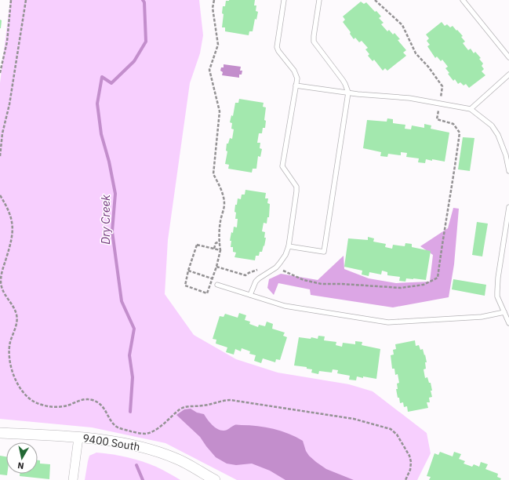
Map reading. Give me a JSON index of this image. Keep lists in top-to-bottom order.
{
  "streets": {
    "street": ["9400 South"]
  },
  "water": ["Dry Creek"],
  "north": "bottom"
}
